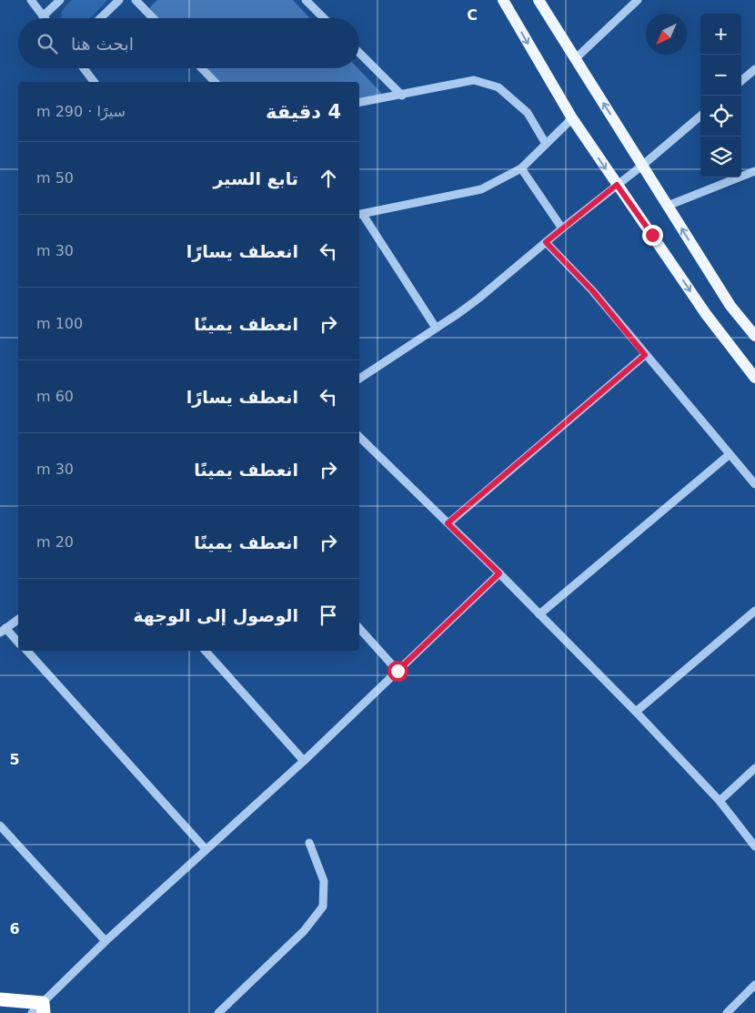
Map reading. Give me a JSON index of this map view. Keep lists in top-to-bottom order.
{
  "north": "bottom left",
  "page": {
    "map_buttons": ["+", "−"],
    "search": "ابحث هنا",
    "heading": ["4 دقيقة", "سيرًا · 290 m"],
    "list": [
      ["تابع السير", "50 m"],
      ["انعطف يسارًا", "30 m"],
      ["انعطف يمينًا", "100 m"],
      ["انعطف يسارًا", "60 m"],
      ["انعطف يمينًا", "30 m"],
      ["انعطف يمينًا", "20 m"],
      "الوصول إلى الوجهة"
    ]
  },
  "grid": {
    "columns": ["C"],
    "rows": ["5", "6"]
  }
}
